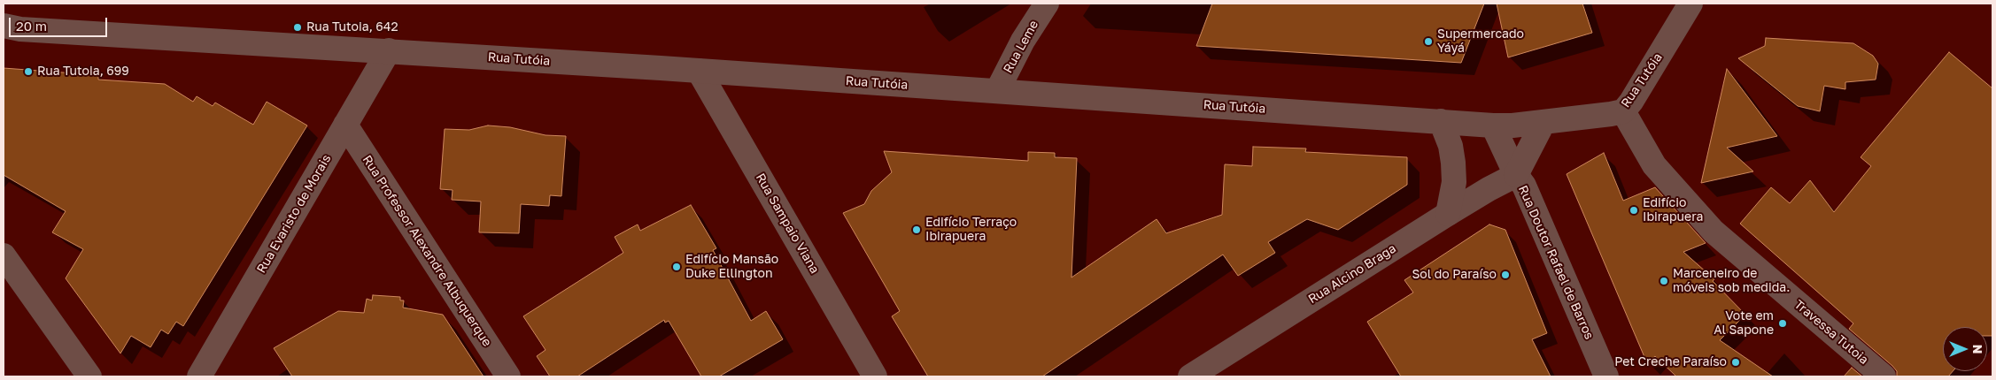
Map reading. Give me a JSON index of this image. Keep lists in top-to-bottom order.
{
  "streets": {
    "street": [
      "Rua Leme",
      "Rua Tutóia",
      "Rua Evaristo de Morais",
      "Rua Sampaio Viana",
      "Rua Professor Alexandre Albuquerque",
      "Rua Doutor Rafael de Barros",
      "Rua Alcino Braga",
      "Travessa Tutoia"
    ]
  },
  "crossings": [
    ["Rua Leme", "Rua Tutóia"],
    ["Rua Tutóia", "Rua Evaristo de Morais"],
    ["Rua Tutóia", "Rua Sampaio Viana"],
    ["Rua Tutóia", "Rua Doutor Rafael de Barros"],
    ["Rua Tutóia", "Travessa Tutoia"],
    ["Rua Evaristo de Morais", "Rua Professor Alexandre Albuquerque"],
    ["Rua Doutor Rafael de Barros", "Rua Alcino Braga"]
  ],
  "places": [
    "Rua Tutoia, 642",
    "Supermercado Yáyá",
    "Rua Tutoia, 699",
    "Edifício Ibirapuera",
    "Edifício Terraço Ibirapuera",
    "Edifício Mansão Duke Ellington",
    "Sol do Paraíso",
    "Marceneiro de móveis sob medida.",
    "Vote em Al Sapone",
    "Pet Creche Paraíso"
  ],
  "scale_bar": "20 m",
  "north": "right"
}
